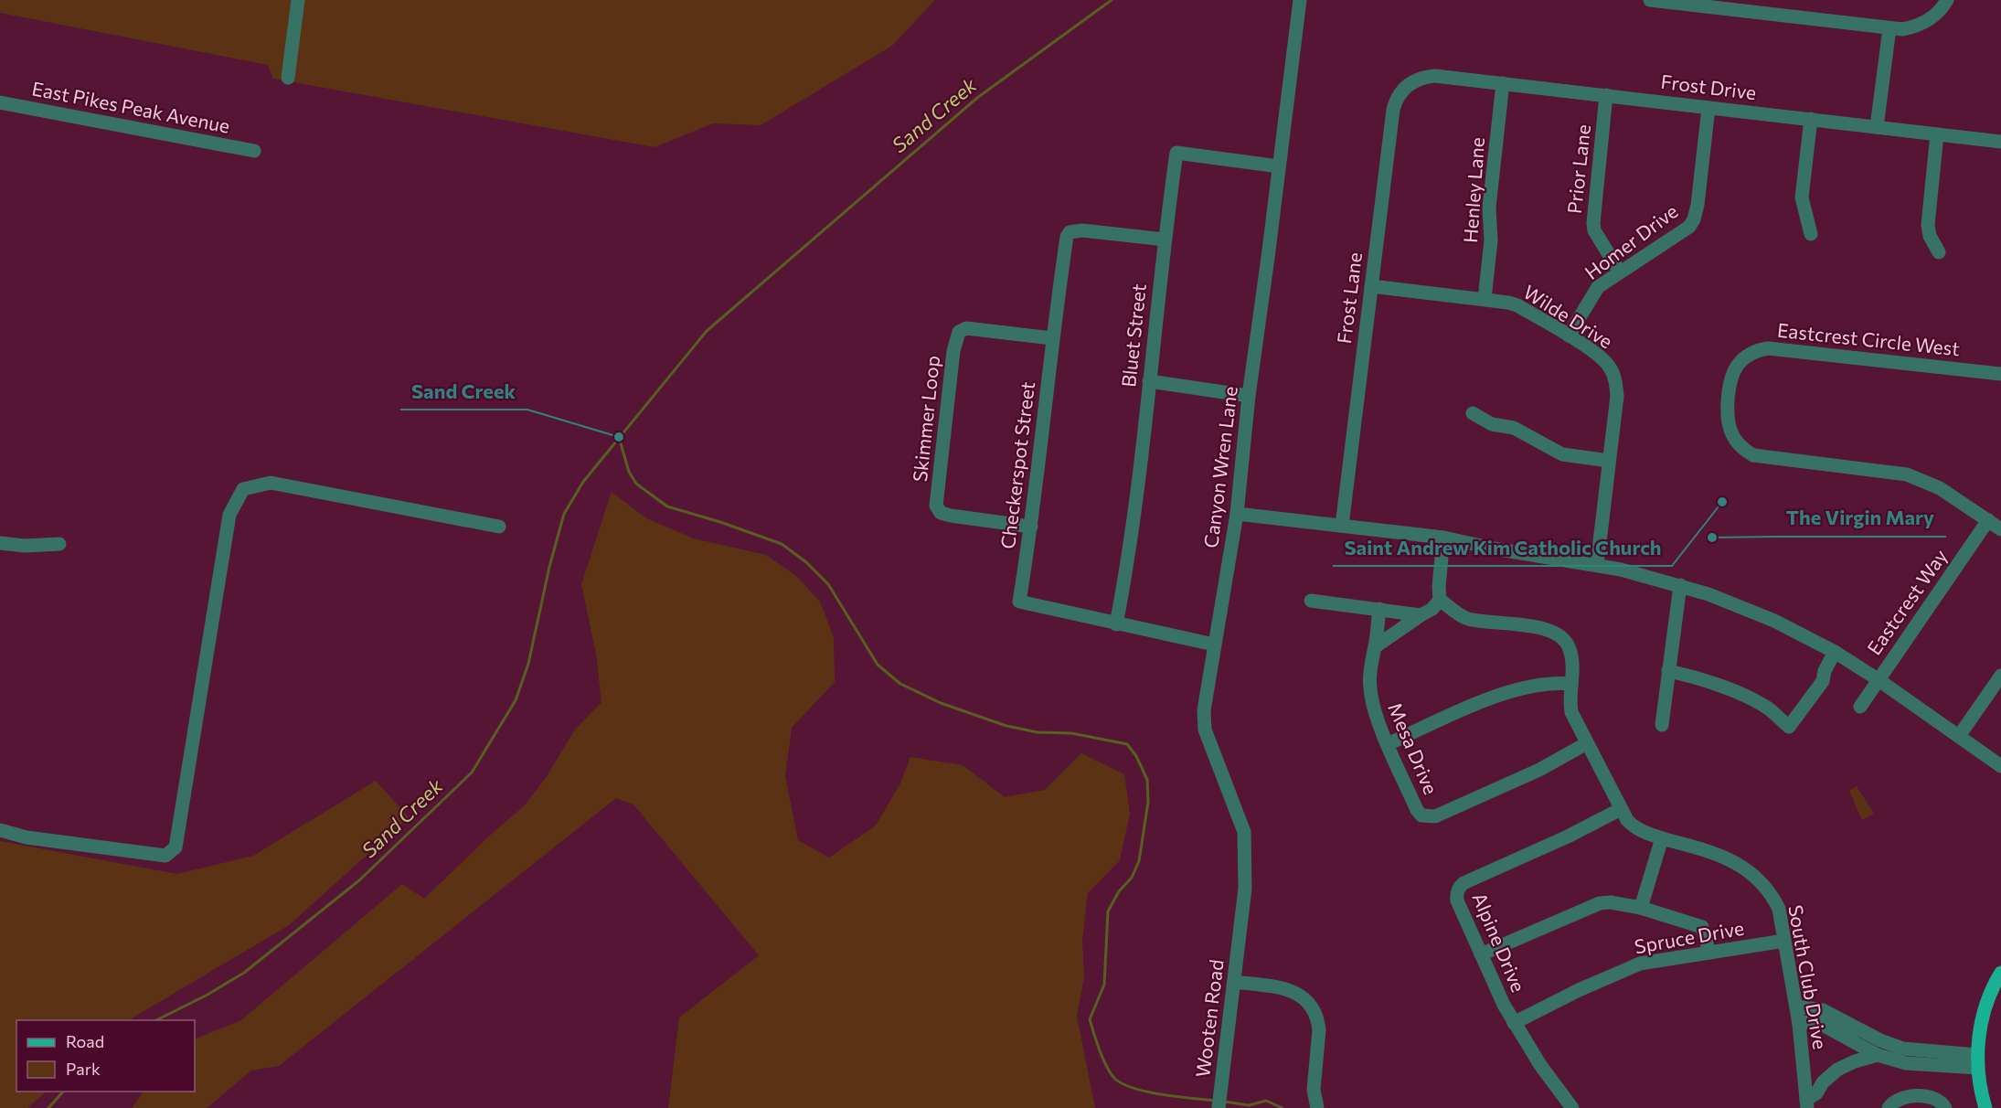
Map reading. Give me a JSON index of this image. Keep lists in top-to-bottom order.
{
  "streets": {
    "street": [
      "Frost Drive",
      "East Pikes Peak Avenue",
      "Prior Lane",
      "Henley Lane",
      "Homer Drive",
      "Frost Lane",
      "Wilde Drive",
      "Bluet Street",
      "Eastcrest Circle West",
      "Skimmer Loop",
      "Checkerspot Street",
      "Canyon Wren Lane",
      "Eastcrest Way",
      "Mesa Drive",
      "Spruce Drive",
      "Alpine Drive",
      "South Club Drive",
      "Wooten Road"
    ]
  },
  "crossings": [
    ["Frost Drive", "Prior Lane"],
    ["Frost Drive", "Henley Lane"],
    ["Frost Drive", "Homer Drive"],
    ["Frost Drive", "Frost Lane"],
    ["Prior Lane", "Homer Drive"],
    ["Henley Lane", "Wilde Drive"],
    ["Homer Drive", "Wilde Drive"],
    ["Frost Lane", "Wilde Drive"],
    ["Bluet Street", "Checkerspot Street"],
    ["Bluet Street", "Canyon Wren Lane"],
    ["Eastcrest Circle West", "Eastcrest Way"],
    ["Skimmer Loop", "Checkerspot Street"],
    ["Checkerspot Street", "Canyon Wren Lane"],
    ["Canyon Wren Lane", "Wooten Road"],
    ["Mesa Drive", "South Club Drive"],
    ["Spruce Drive", "Alpine Drive"],
    ["Spruce Drive", "South Club Drive"],
    ["Alpine Drive", "South Club Drive"]
  ],
  "water": ["Sand Creek"],
  "places": ["Sand Creek", "Saint Andrew Kim Catholic Church", "The Virgin Mary"],
  "legend": ["Road", "Park"]
}
